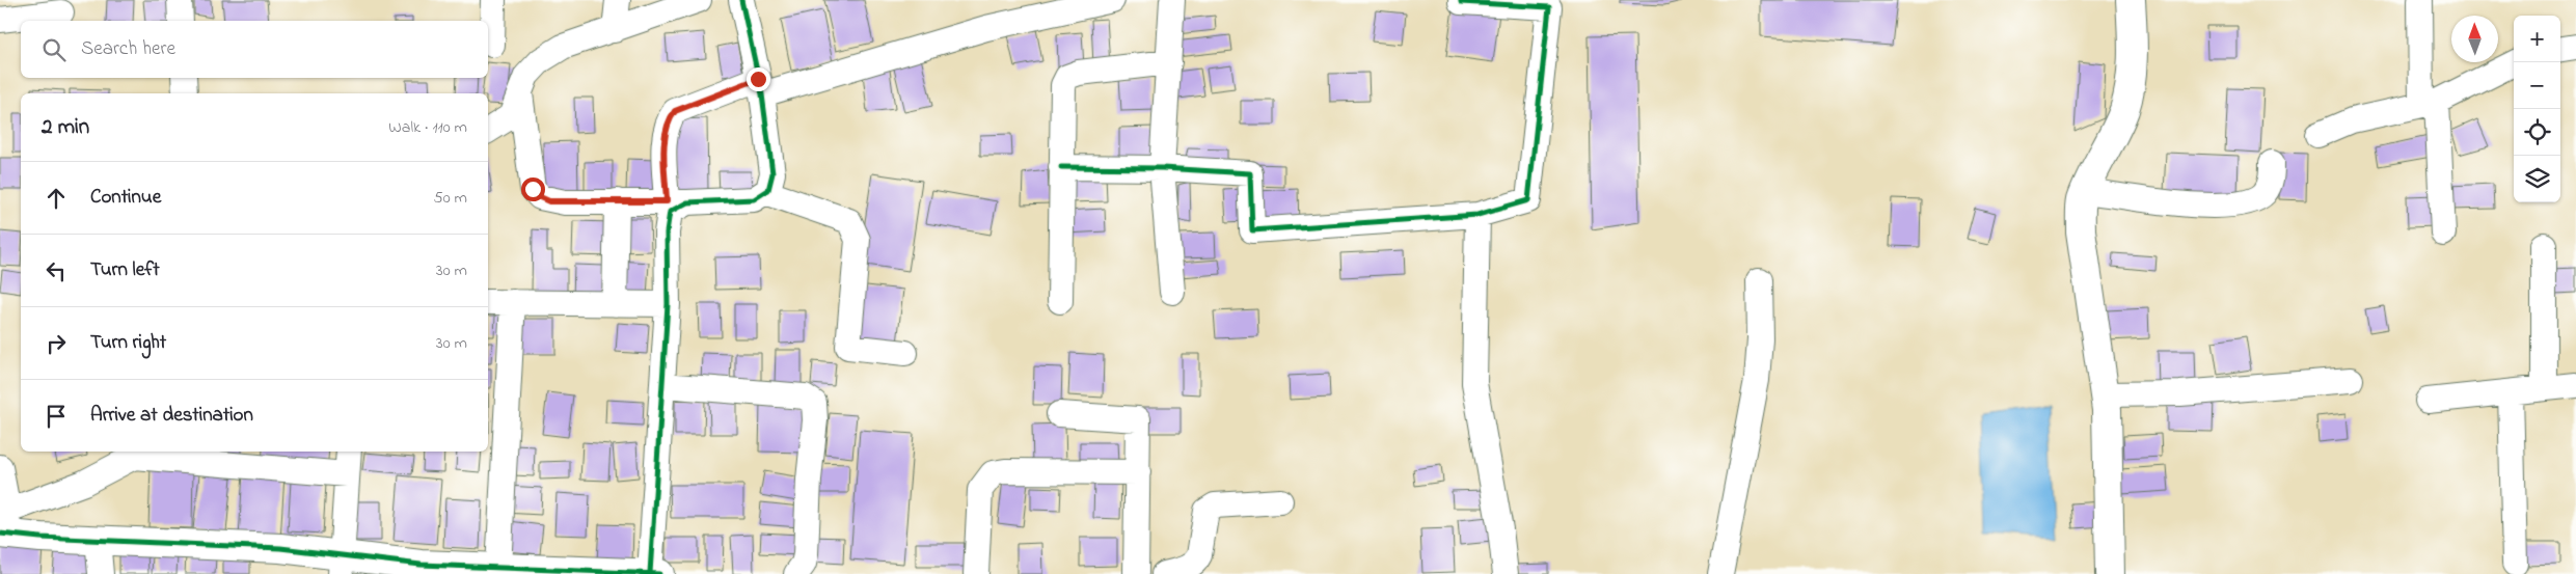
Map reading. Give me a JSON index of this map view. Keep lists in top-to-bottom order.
{
  "north": "top",
  "page": {
    "map_buttons": ["+", "−"],
    "search": "Search here",
    "heading": ["2 min", "Walk · 110 m"],
    "list": [
      ["Continue", "50 m"],
      ["Turn left", "30 m"],
      ["Turn right", "30 m"],
      "Arrive at destination"
    ]
  }
}
